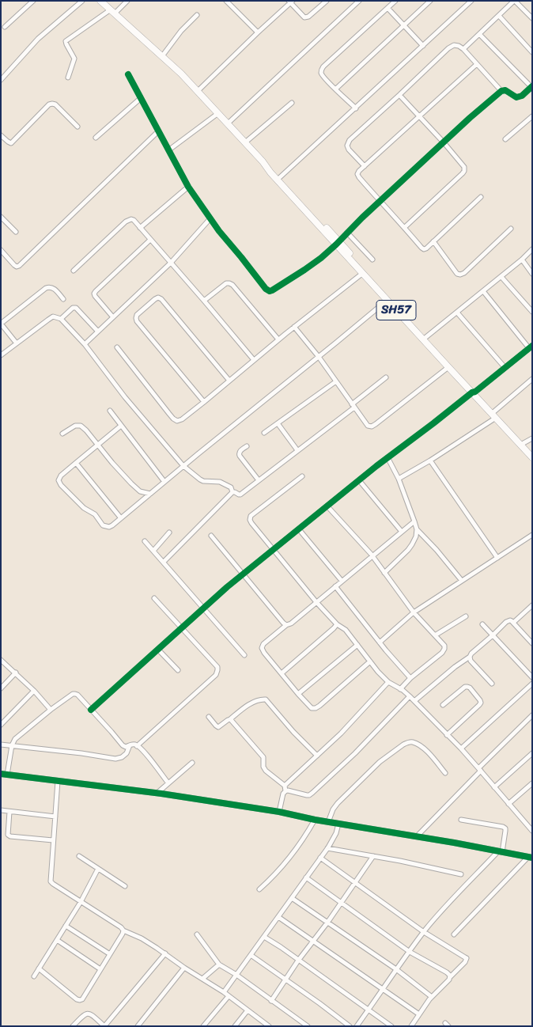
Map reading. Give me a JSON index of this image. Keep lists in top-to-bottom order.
{
  "streets": {
    "main road": ["SH57"]
  }
}
